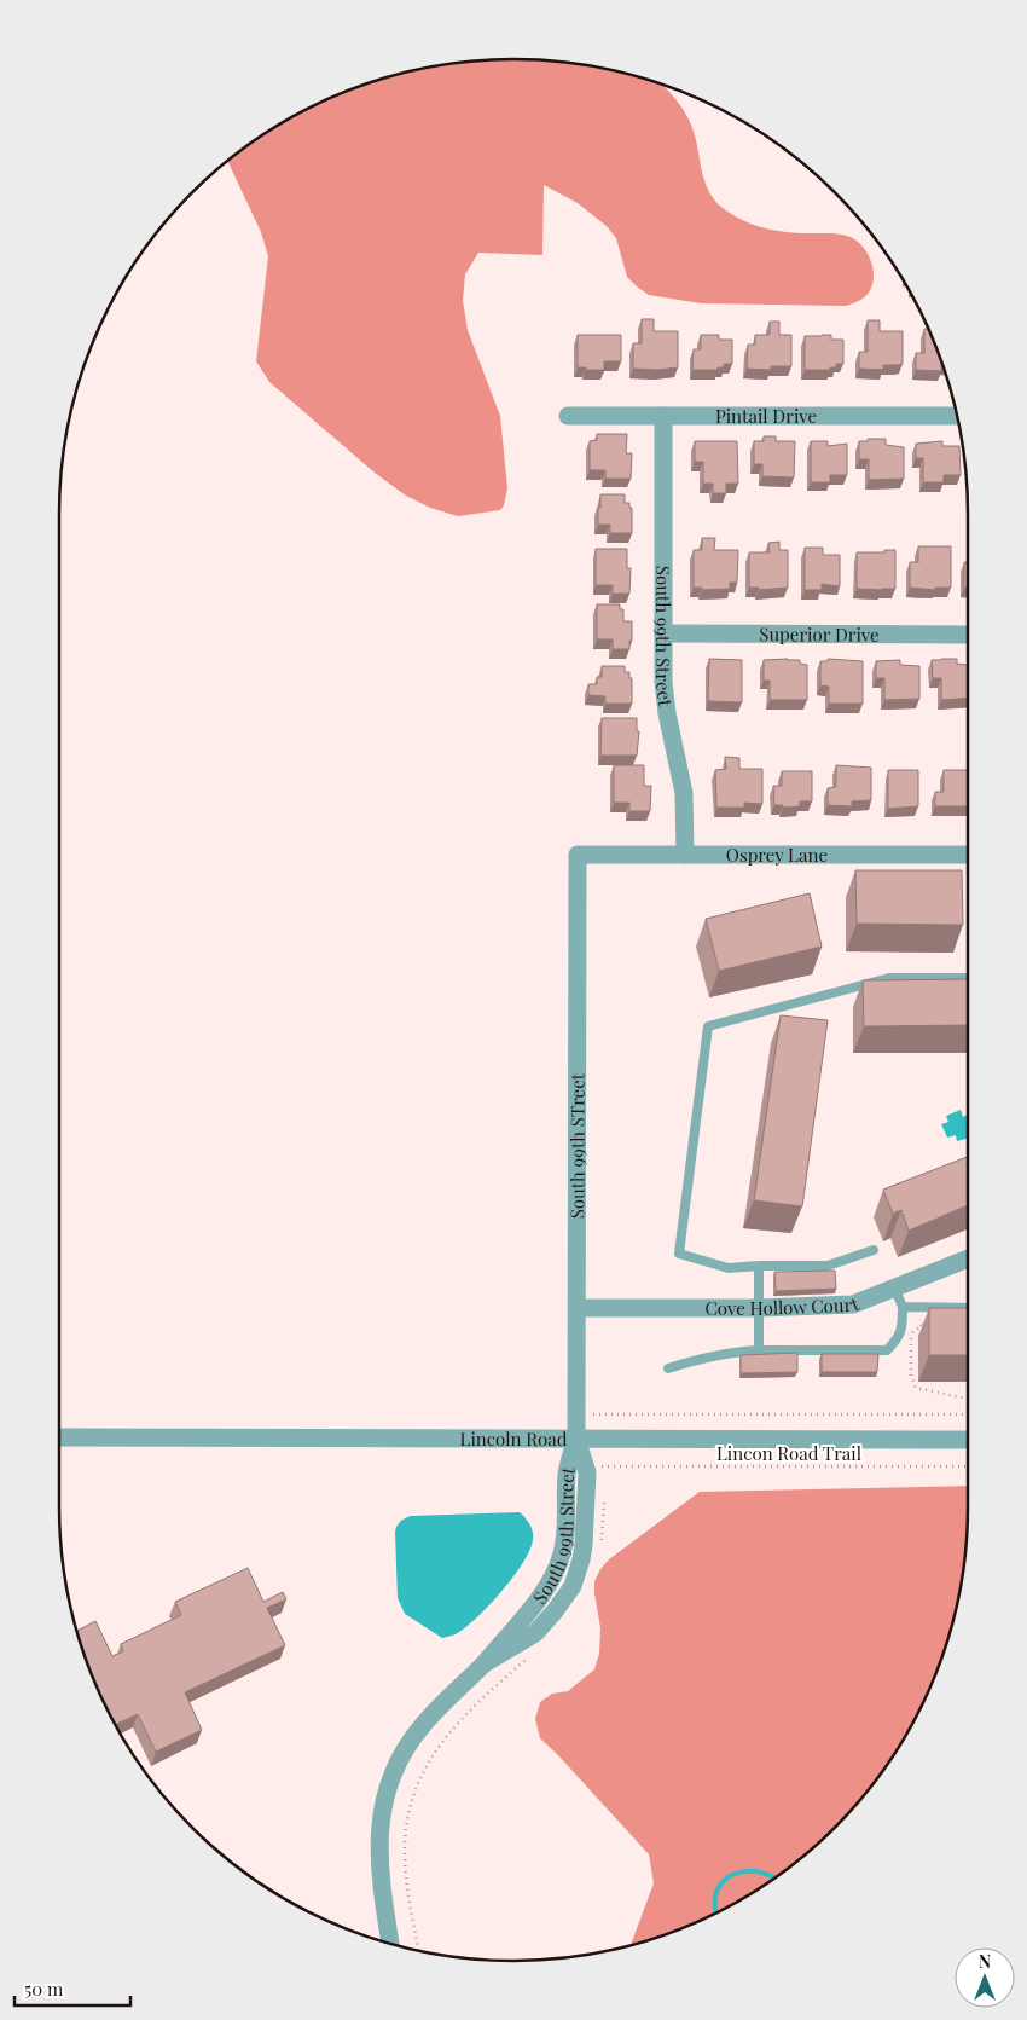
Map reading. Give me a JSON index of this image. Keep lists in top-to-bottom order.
{
  "streets": {
    "street": [
      "Pintail Drive",
      "Superior Drive",
      "South 99th Street",
      "Osprey Lane",
      "South 99th STreet",
      "Cove Hollow Court",
      "Lincoln Road"
    ],
    "path": ["Lincon Road Trail"]
  },
  "crossings": [
    ["Pintail Drive", "South 99th Street"],
    ["Superior Drive", "South 99th Street"],
    ["South 99th Street", "Osprey Lane"],
    ["South 99th Street", "South 99th STreet"],
    ["South 99th Street", "Lincoln Road"],
    ["Osprey Lane", "South 99th STreet"],
    ["South 99th STreet", "Cove Hollow Court"],
    ["South 99th STreet", "Lincoln Road"]
  ],
  "scale_bar": "50 m",
  "north": "top"
}
